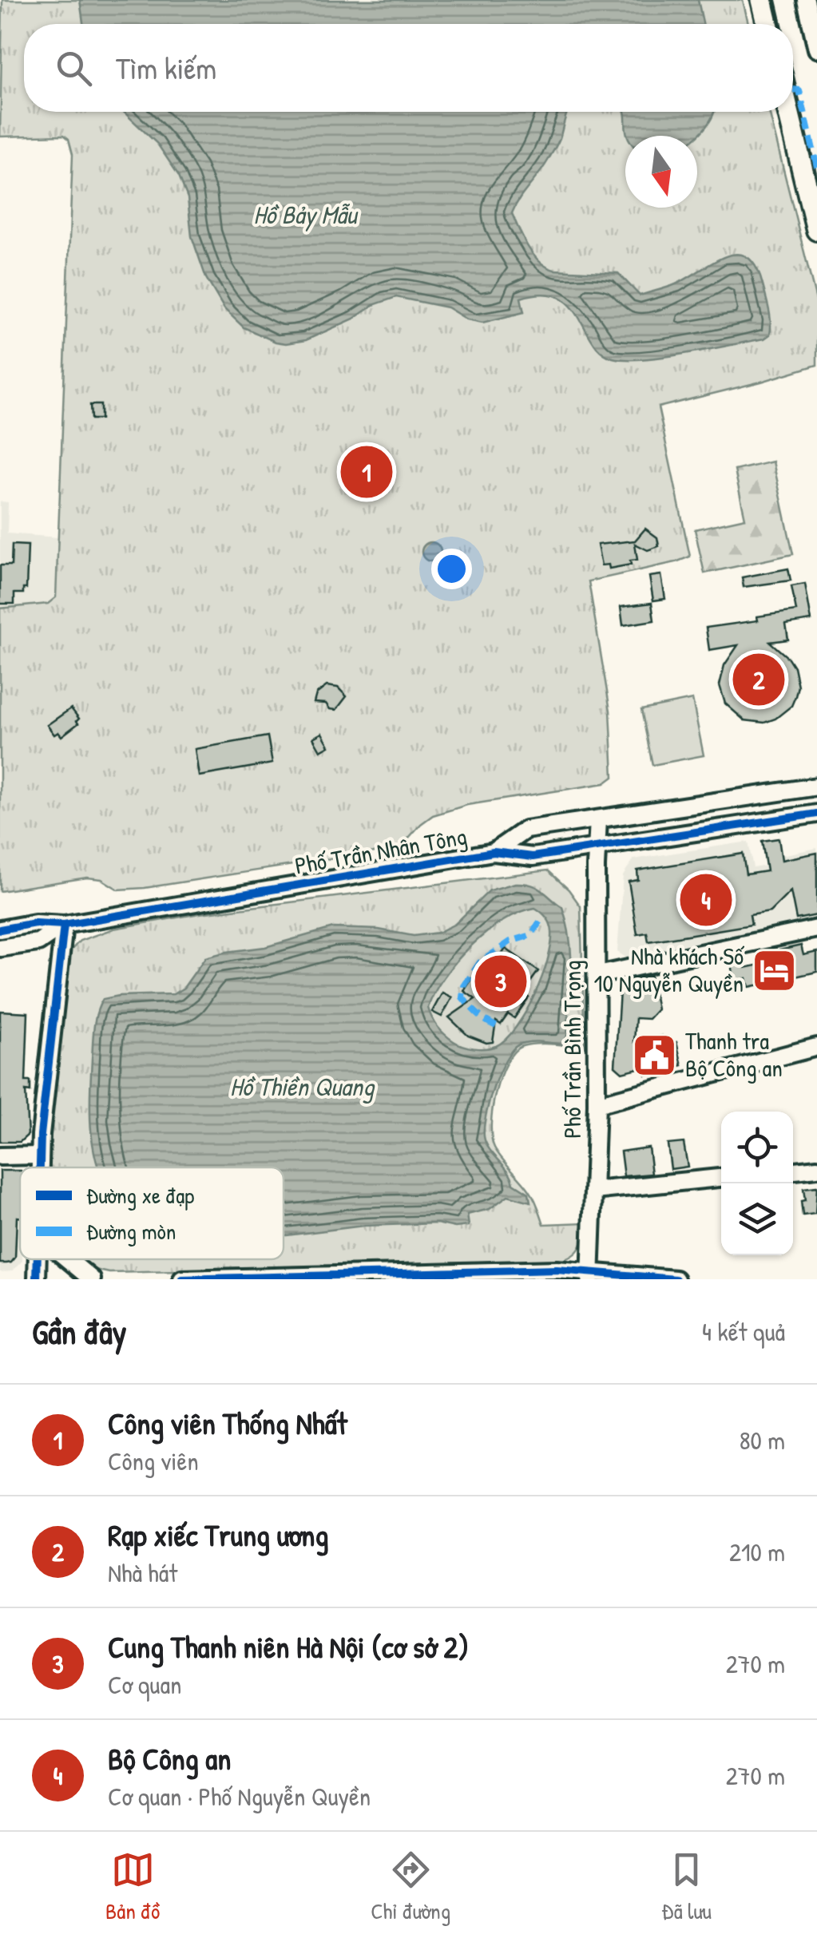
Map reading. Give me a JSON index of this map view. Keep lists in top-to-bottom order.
{
  "streets": {
    "street": ["Phố Trần Nhân Tông", "Phố Trần Bình Trọng"]
  },
  "crossings": [
    ["Phố Trần Nhân Tông", "Phố Trần Bình Trọng"]
  ],
  "water": ["Hồ Bảy Mẫu", "Hồ Thiền Quang"],
  "places": {
    "hotel": ["Nhà khách Số 10 Nguyễn Quyền"],
    "public building": ["Thanh tra Bộ Công an"]
  },
  "legend": ["Đường xe đạp", "Đường mòn"],
  "north": "bottom",
  "page": {
    "search": "Tìm kiếm",
    "pins": [
      "1",
      "2",
      "4",
      "3"
    ],
    "heading": ["Gần đây", "4 kết quả"],
    "list": [
      {
        "mark": "1",
        "name": "Công viên Thống Nhất",
        "note": "Công viên",
        "value": "80 m"
      },
      {
        "mark": "2",
        "name": "Rạp xiếc Trung ương",
        "note": "Nhà hát",
        "value": "210 m"
      },
      {
        "mark": "3",
        "name": "Cung Thanh niên Hà Nội (cơ sở 2)",
        "note": "Cơ quan",
        "value": "270 m"
      },
      {
        "mark": "4",
        "name": "Bộ Công an",
        "note": "Cơ quan · Phố Nguyễn Quyền",
        "value": "270 m"
      }
    ],
    "nav": ["Bản đồ", "Chỉ đường", "Đã lưu"]
  }
}
